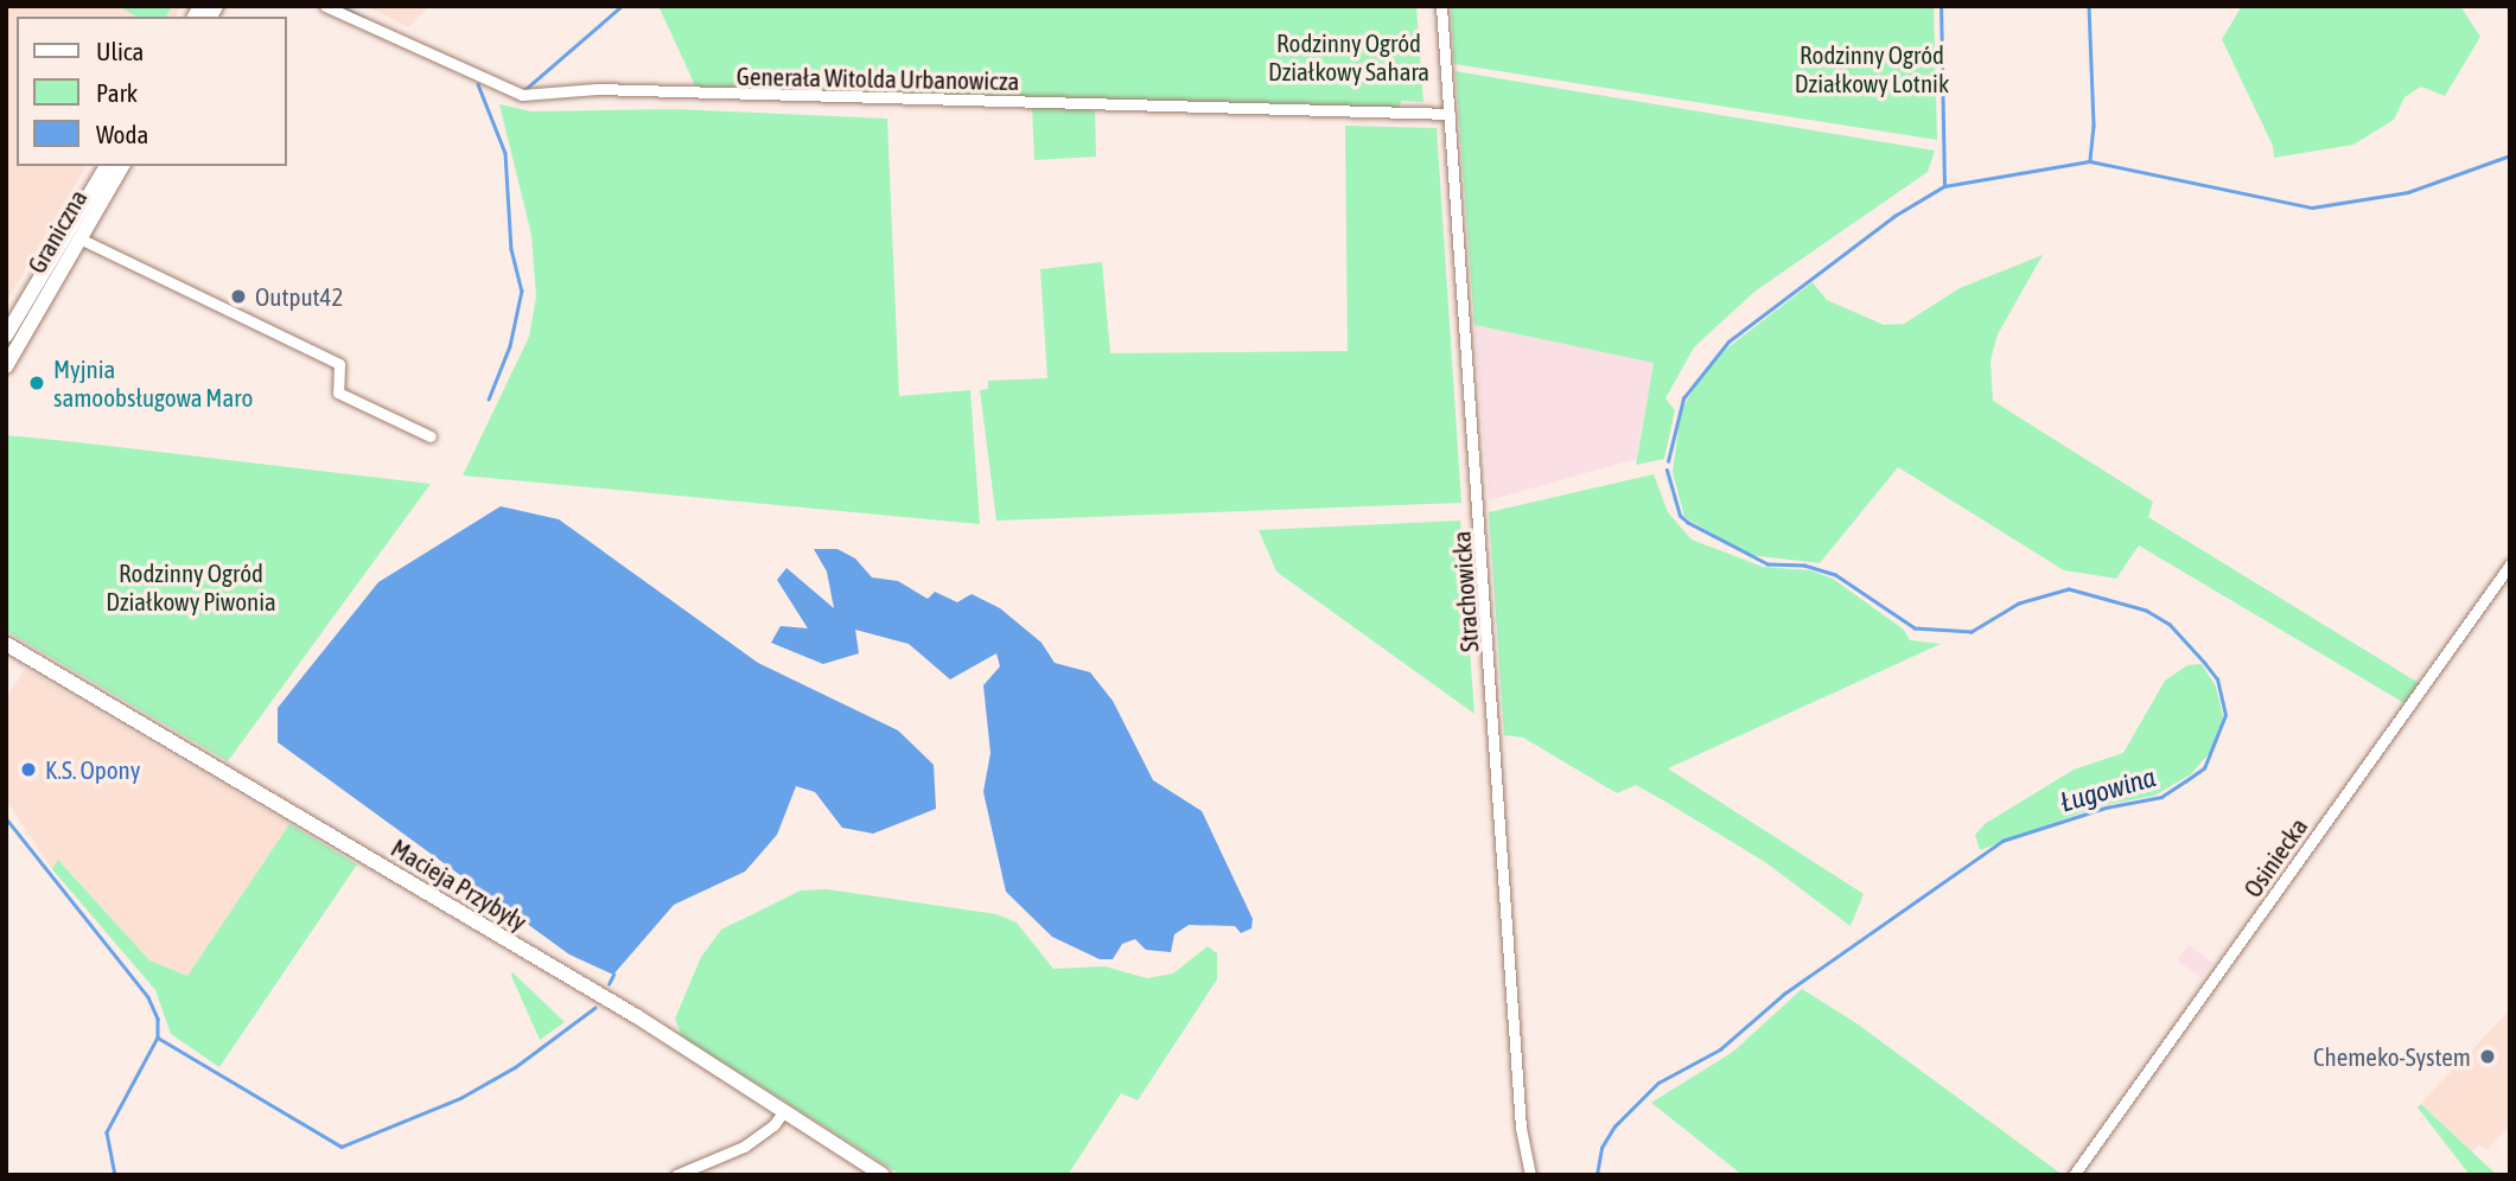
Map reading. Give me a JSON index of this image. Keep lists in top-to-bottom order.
{
  "streets": {
    "street": [
      "Generała Witolda Urbanowicza",
      "Graniczna",
      "Strachowicka",
      "Osiniecka",
      "Macieja Przybyły"
    ]
  },
  "crossings": [
    ["Generała Witolda Urbanowicza", "Strachowicka"]
  ],
  "water": ["Ługowina"],
  "parks": ["Rodzinny Ogród Działkowy Sahara", "Rodzinny Ogród Działkowy Lotnik", "Rodzinny Ogród Działkowy Piwonia"],
  "places": [
    "Output42",
    "Myjnia samoobsługowa Maro",
    "K.S. Opony",
    "Chemeko-System"
  ],
  "legend": ["Ulica", "Park", "Woda"]
}
